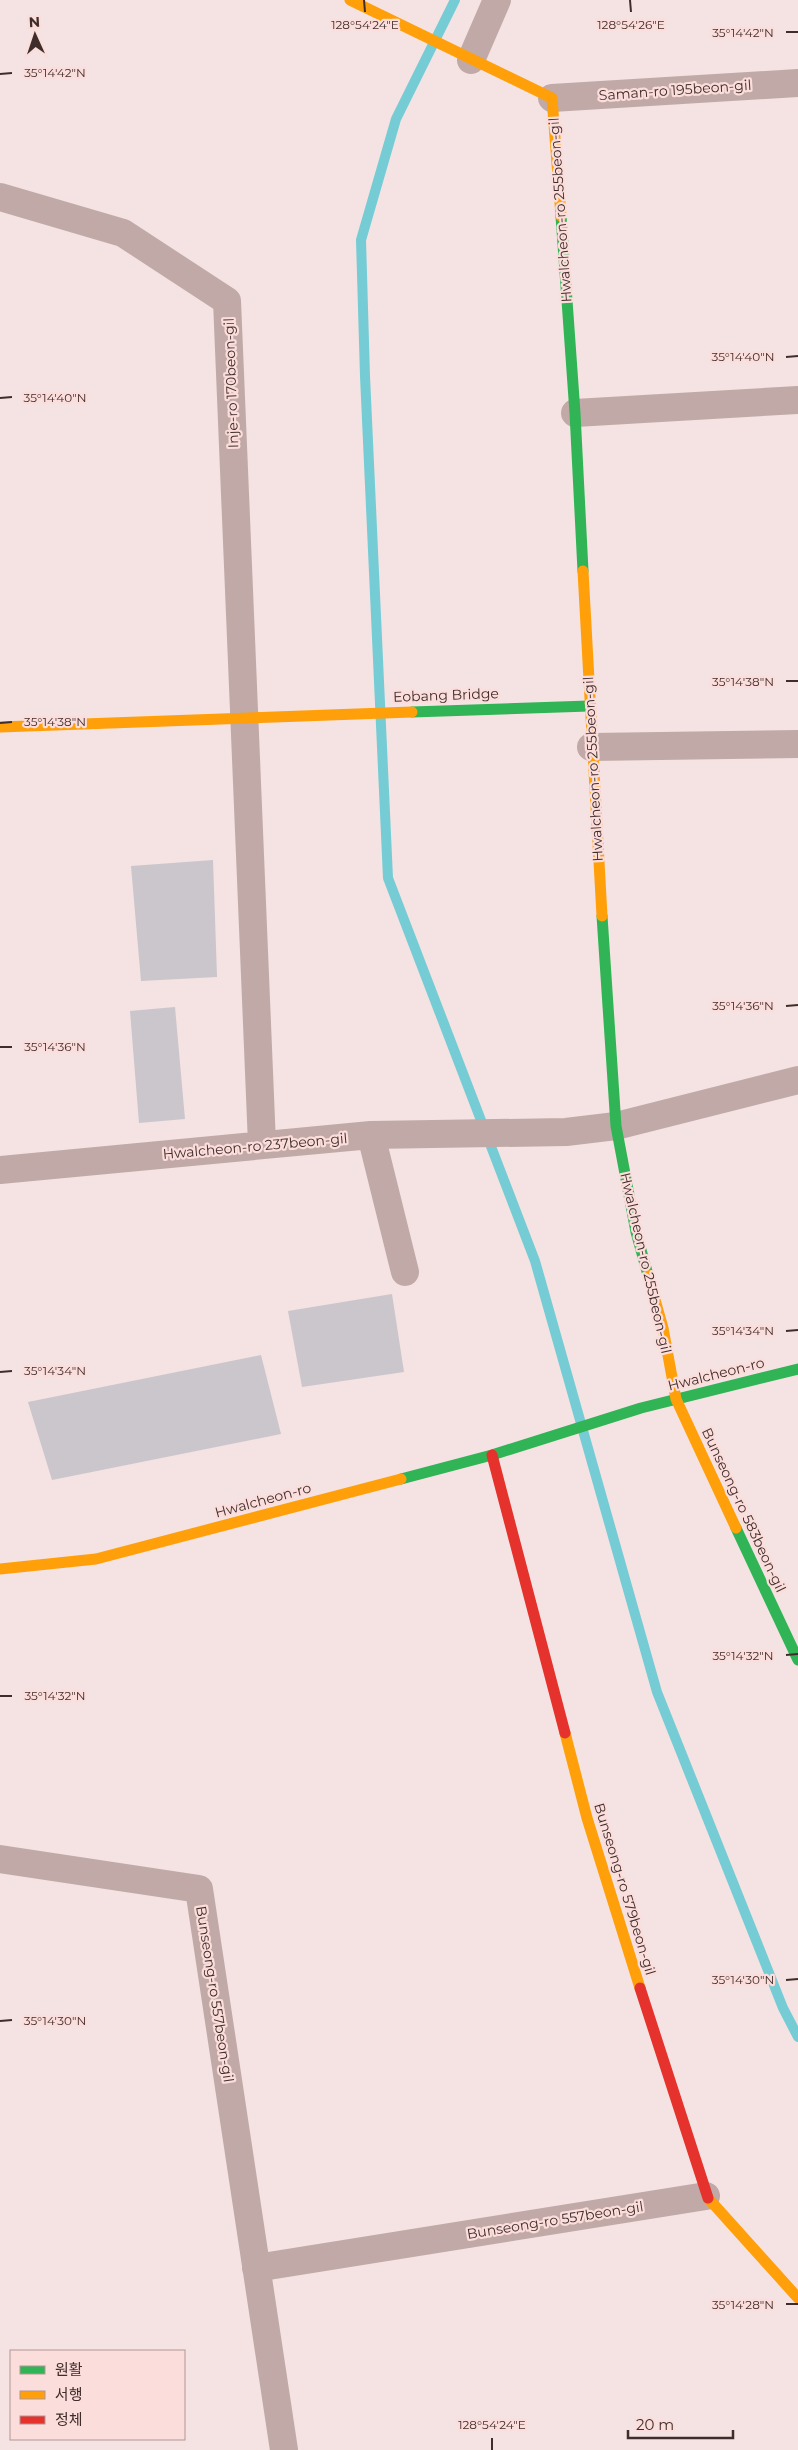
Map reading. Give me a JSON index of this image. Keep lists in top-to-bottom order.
{
  "streets": {
    "street": [
      "Saman-ro 195beon-gil",
      "Hwalcheon-ro 255beon-gil",
      "Inje-ro 170beon-gil",
      "Eobang Bridge",
      "Hwalcheon-ro 237beon-gil",
      "Hwalcheon-ro",
      "Bunseong-ro 583beon-gil",
      "Bunseong-ro 579beon-gil",
      "Bunseong-ro 557beon-gil"
    ]
  },
  "crossings": [
    ["Saman-ro 195beon-gil", "Hwalcheon-ro 255beon-gil"],
    ["Hwalcheon-ro 255beon-gil", "Eobang Bridge"],
    ["Hwalcheon-ro 255beon-gil", "Hwalcheon-ro 237beon-gil"],
    ["Hwalcheon-ro 255beon-gil", "Hwalcheon-ro"],
    ["Hwalcheon-ro 255beon-gil", "Bunseong-ro 583beon-gil"],
    ["Inje-ro 170beon-gil", "Eobang Bridge"],
    ["Hwalcheon-ro", "Bunseong-ro 583beon-gil"],
    ["Hwalcheon-ro", "Bunseong-ro 579beon-gil"],
    ["Bunseong-ro 579beon-gil", "Bunseong-ro 557beon-gil"]
  ],
  "legend": ["원활", "서행", "정체"],
  "scale_bar": "20 m",
  "north": "top",
  "coordinates": [
    "128°54'24\"E",
    "128°54'26\"E",
    "35°14'42\"N",
    "35°14'40\"N",
    "35°14'38\"N",
    "35°14'36\"N",
    "35°14'34\"N",
    "35°14'32\"N",
    "35°14'30\"N",
    "35°14'28\"N"
  ]
}
